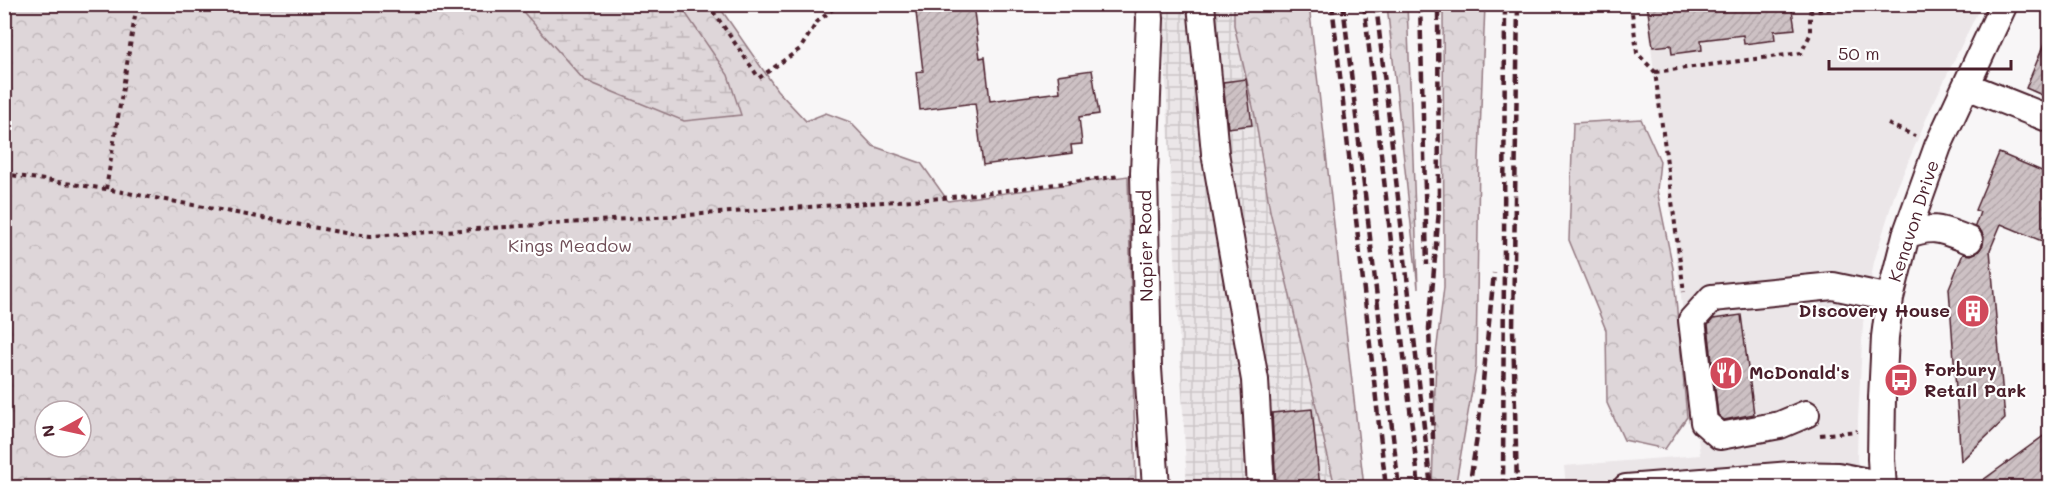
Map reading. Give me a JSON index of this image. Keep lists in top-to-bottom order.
{
  "streets": {
    "street": ["Kenavon Drive", "Napier Road"]
  },
  "parks": ["Kings Meadow"],
  "places": {
    "building": ["Discovery House"],
    "restaurant": ["McDonald's"],
    "bus stop": ["Forbury Retail Park"]
  },
  "scale_bar": "50 m",
  "north": "left"
}
